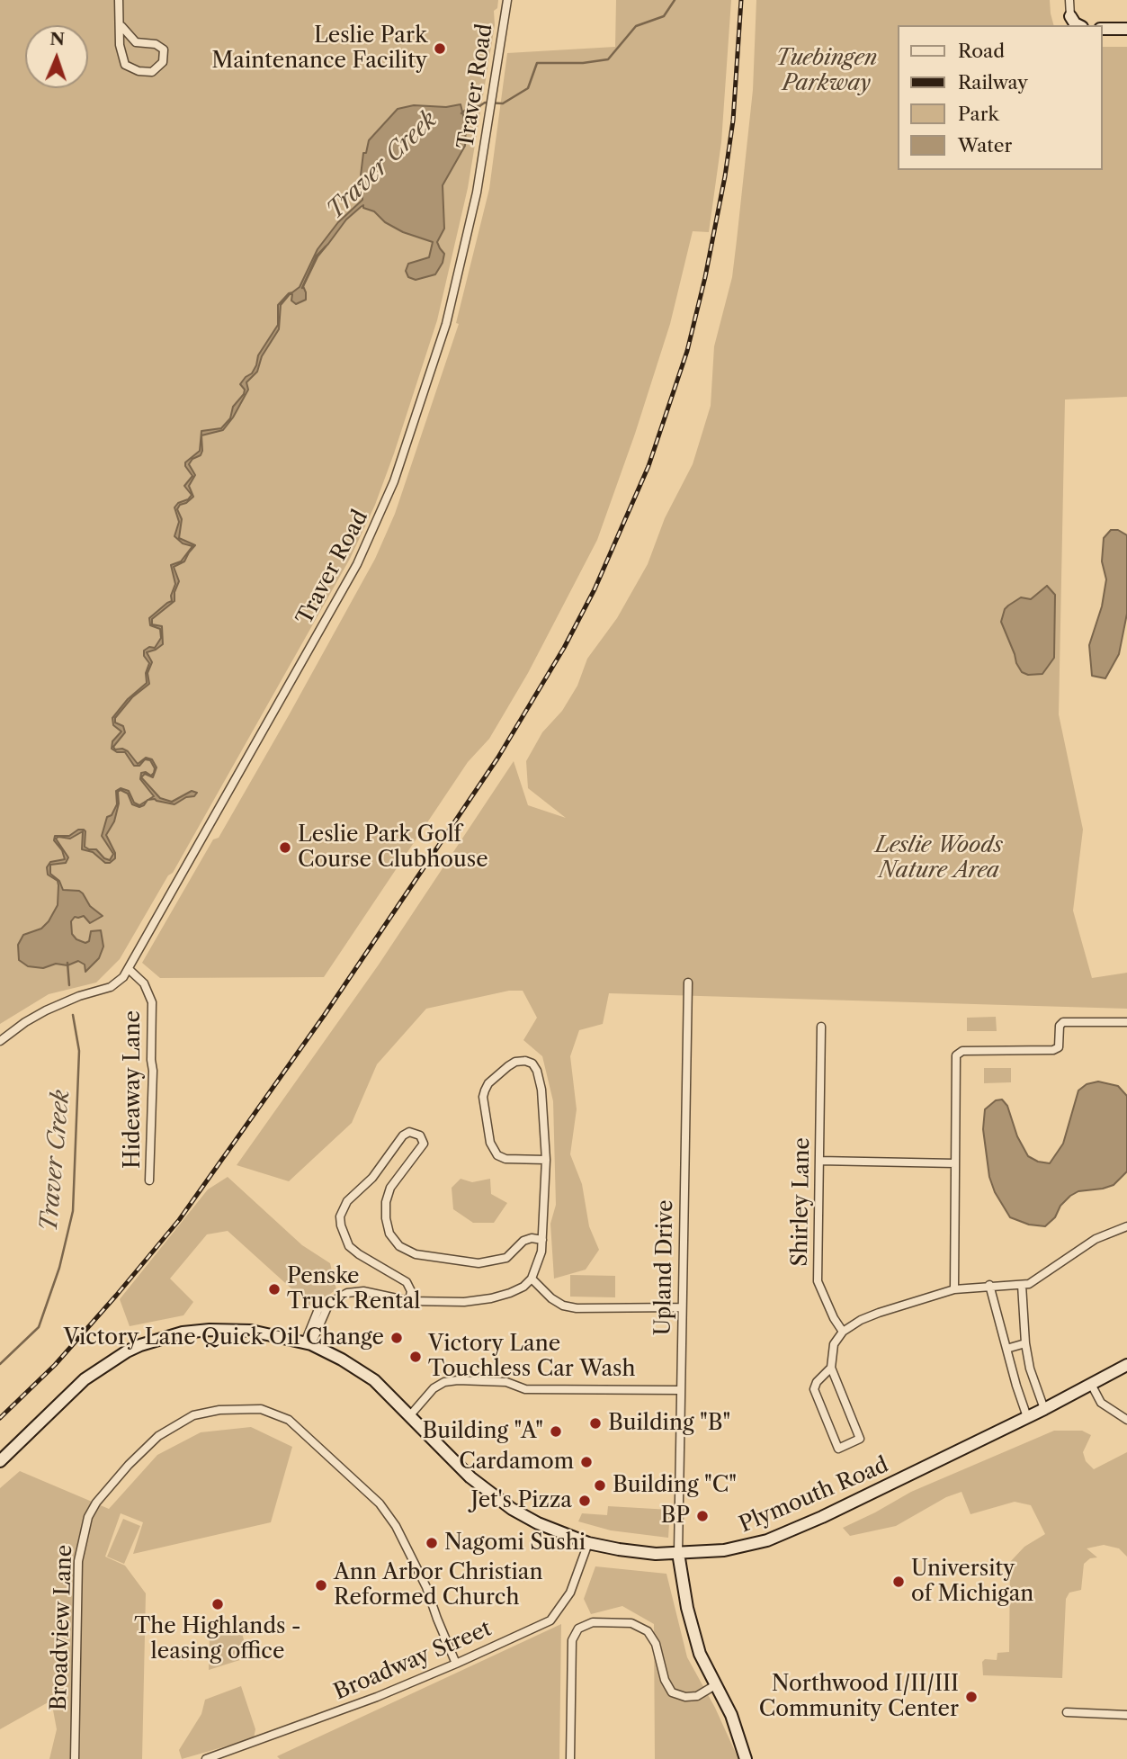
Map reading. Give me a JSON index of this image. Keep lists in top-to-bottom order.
{
  "streets": {
    "main road": ["Plymouth Road"],
    "street": [
      "Traver Road",
      "Hideaway Lane",
      "Shirley Lane",
      "Upland Drive",
      "Broadview Lane",
      "Broadway Street"
    ]
  },
  "crossings": [
    ["Traver Road", "Hideaway Lane"],
    ["Upland Drive", "Plymouth Road"],
    ["Plymouth Road", "Broadway Street"],
    ["Broadview Lane", "Broadway Street"]
  ],
  "water": ["Traver Creek"],
  "parks": ["Tuebingen Parkway", "Leslie Woods Nature Area"],
  "places": [
    "Leslie Park Maintenance Facility",
    "Leslie Park Golf Course Clubhouse",
    "Penske Truck Rental",
    "Victory Lane Quick Oil Change",
    "Victory Lane Touchless Car Wash",
    "Building \"B\"",
    "Building \"A\"",
    "Cardamom",
    "Building \"C\"",
    "Jet's Pizza",
    "BP",
    "Nagomi Sushi",
    "University of Michigan",
    "Ann Arbor Christian Reformed Church",
    "The Highlands - leasing office",
    "Northwood I/II/III Community Center"
  ],
  "legend": [
    "Road",
    "Railway",
    "Park",
    "Water"
  ],
  "north": "top"
}
